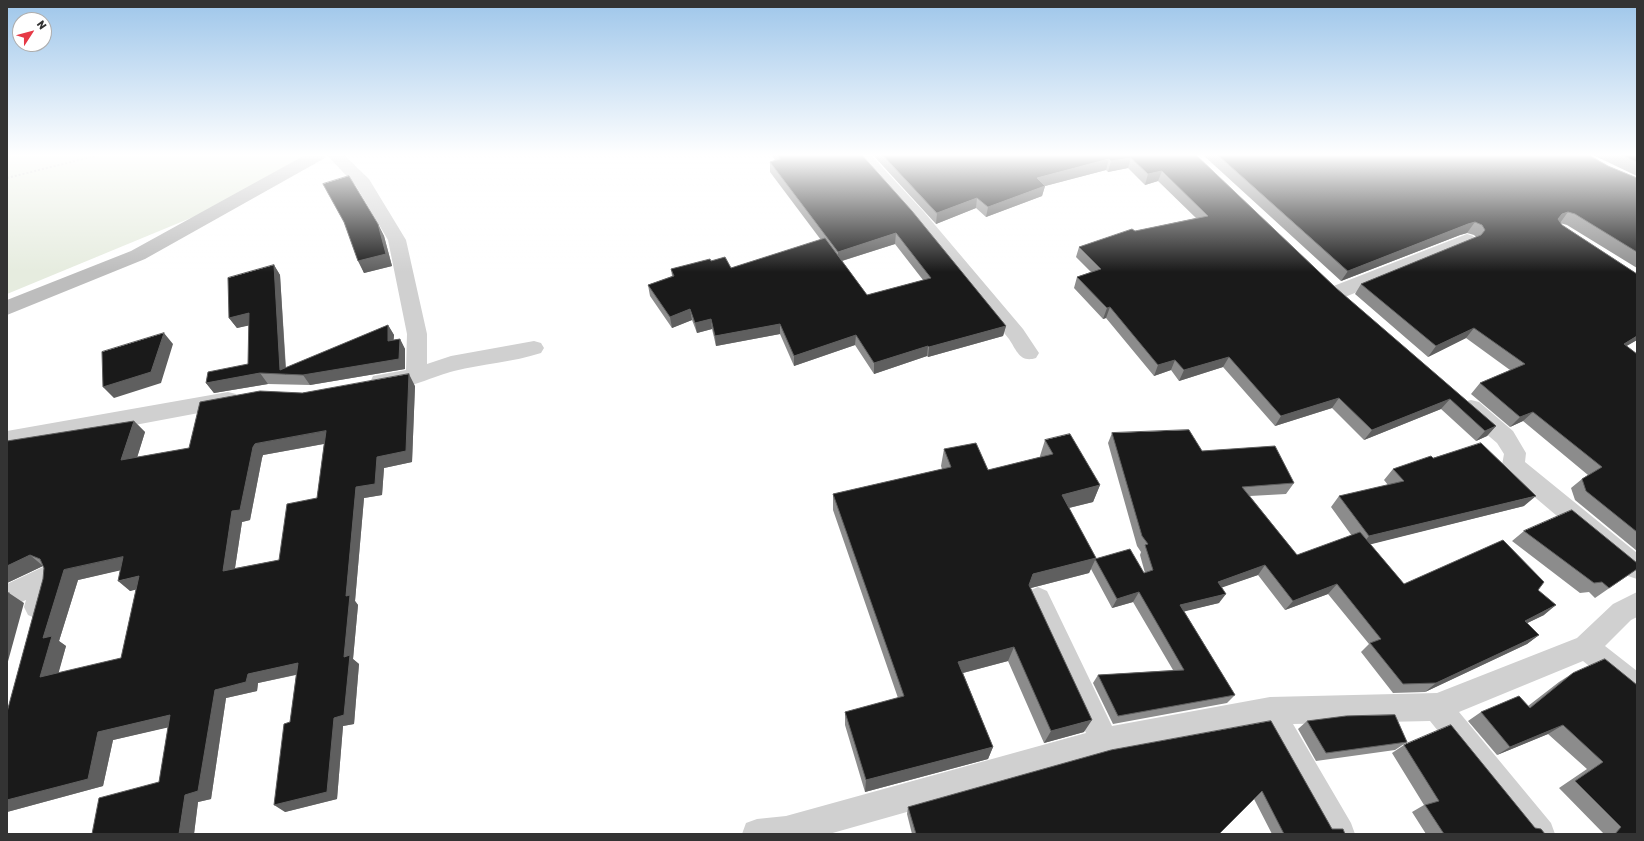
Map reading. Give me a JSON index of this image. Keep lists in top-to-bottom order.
{
  "north": "top right"
}
